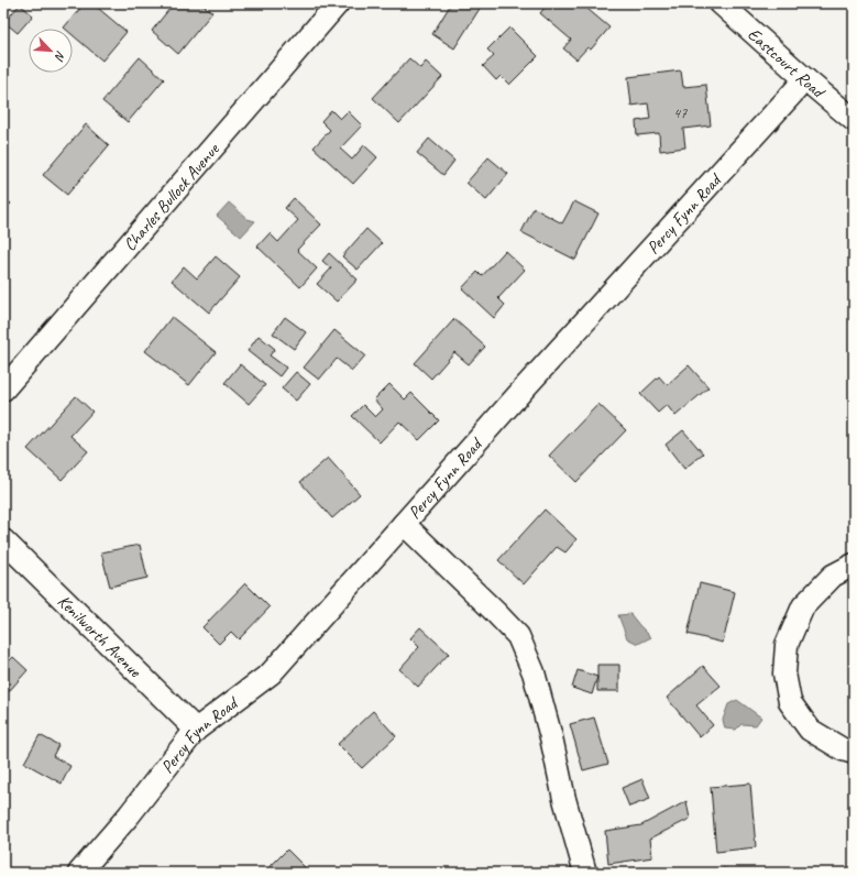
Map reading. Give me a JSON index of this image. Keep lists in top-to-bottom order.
{
  "streets": {
    "street": [
      "Eastcourt Road",
      "Charles Bullock Avenue",
      "Percy Fynn Road",
      "Kenilworth Avenue"
    ]
  },
  "crossings": [
    ["Eastcourt Road", "Percy Fynn Road"],
    ["Percy Fynn Road", "Kenilworth Avenue"]
  ],
  "house_numbers": ["47"],
  "north": "bottom right"
}
